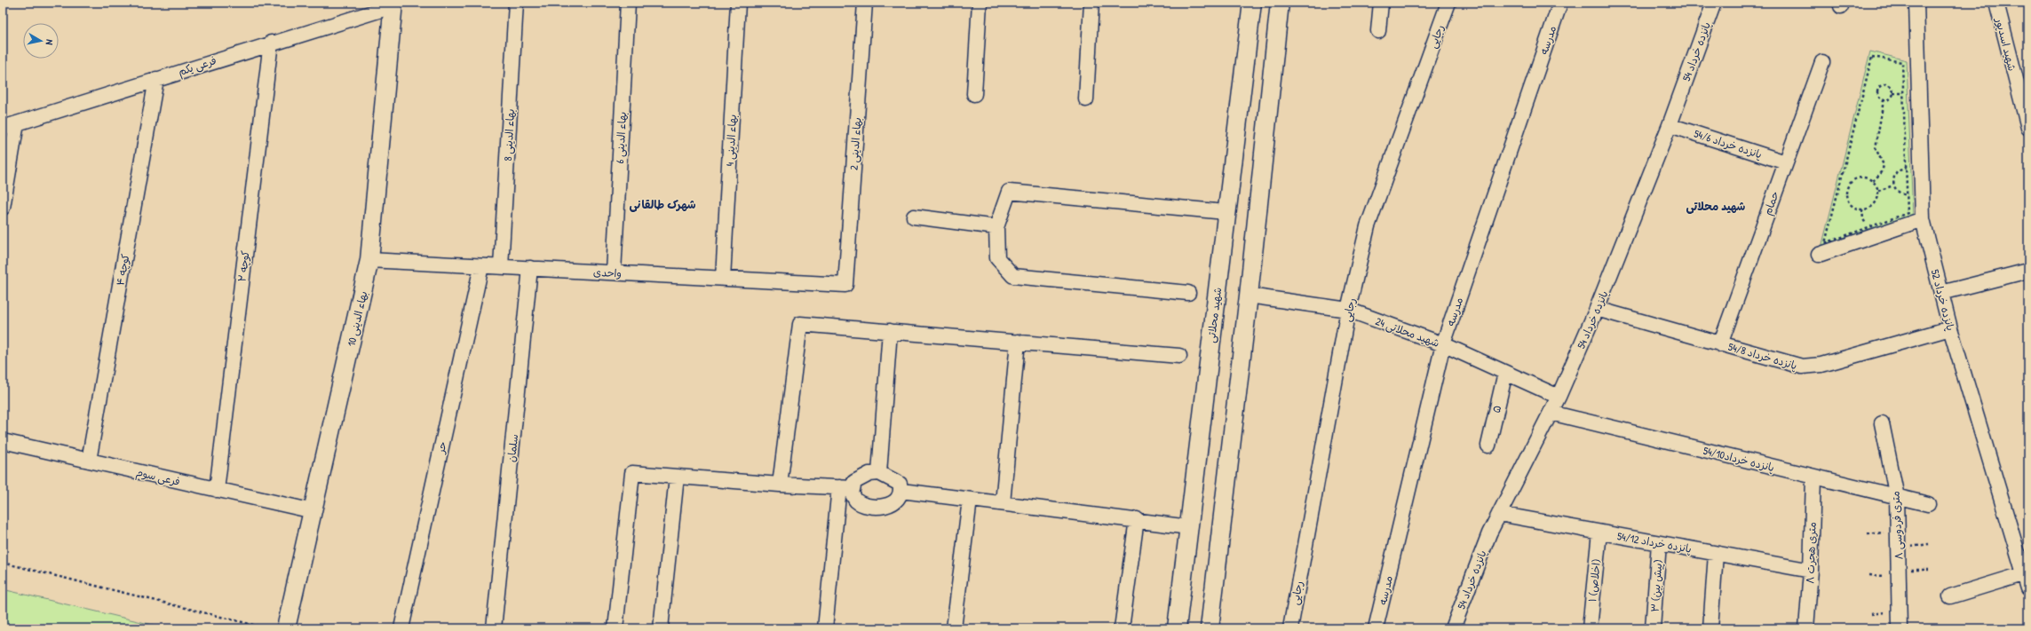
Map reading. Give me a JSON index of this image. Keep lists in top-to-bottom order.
{
  "streets": {
    "main road": ["شهید محلاتی", "بهاء الدینی 10"],
    "street": [
      "رجایی",
      "مدرسه",
      "شهید اسدپور",
      "پانزده خرداد 54",
      "فرعی یکم",
      "بهاء الدینی 8",
      "بهاء الدینی 6",
      "بهاء الدینی 4",
      "بهاء الدینی 2",
      "پانزده خرداد 54/6",
      "حمام",
      "کوچه ۲",
      "کوچه ۴",
      "واحدی",
      "پانزده خرداد 52",
      "شهید محلاتی 24",
      "پانزده خرداد 54/8",
      "۵",
      "حر",
      "سلمان",
      "پانزده خرداد54/10",
      "فرعی سوم",
      "۸ متری فردوسی",
      "پانزده خرداد 54/12",
      "۸ متری هجرت",
      "۱ (اخلاص)",
      "۳ (پیش بین)"
    ]
  },
  "crossings": [
    ["رجایی", "شهید محلاتی 24"],
    ["مدرسه", "شهید محلاتی 24"],
    ["پانزده خرداد 54", "پانزده خرداد 54/6"],
    ["پانزده خرداد 54", "شهید محلاتی 24"],
    ["پانزده خرداد 54", "پانزده خرداد 54/8"],
    ["پانزده خرداد 54", "پانزده خرداد54/10"],
    ["پانزده خرداد 54", "پانزده خرداد 54/12"],
    ["فرعی یکم", "کوچه ۲"],
    ["فرعی یکم", "کوچه ۴"],
    ["فرعی یکم", "بهاء الدینی 10"],
    ["بهاء الدینی 8", "واحدی"],
    ["بهاء الدینی 6", "واحدی"],
    ["بهاء الدینی 4", "واحدی"],
    ["بهاء الدینی 2", "واحدی"],
    ["پانزده خرداد 54/6", "حمام"],
    ["حمام", "پانزده خرداد 54/8"],
    ["کوچه ۲", "فرعی سوم"],
    ["کوچه ۴", "فرعی سوم"],
    ["واحدی", "بهاء الدینی 10"],
    ["واحدی", "حر"],
    ["واحدی", "سلمان"],
    ["پانزده خرداد 52", "پانزده خرداد 54/8"],
    ["بهاء الدینی 10", "فرعی سوم"],
    ["شهید محلاتی 24", "۵"],
    ["پانزده خرداد54/10", "۸ متری فردوسی"],
    ["پانزده خرداد54/10", "۸ متری هجرت"],
    ["پانزده خرداد 54/12", "۸ متری هجرت"],
    ["پانزده خرداد 54/12", "۱ (اخلاص)"],
    ["پانزده خرداد 54/12", "۳ (پیش بین)"]
  ],
  "districts": ["شهرک طالقانی", "شهید محلاتی"],
  "north": "right"
}
